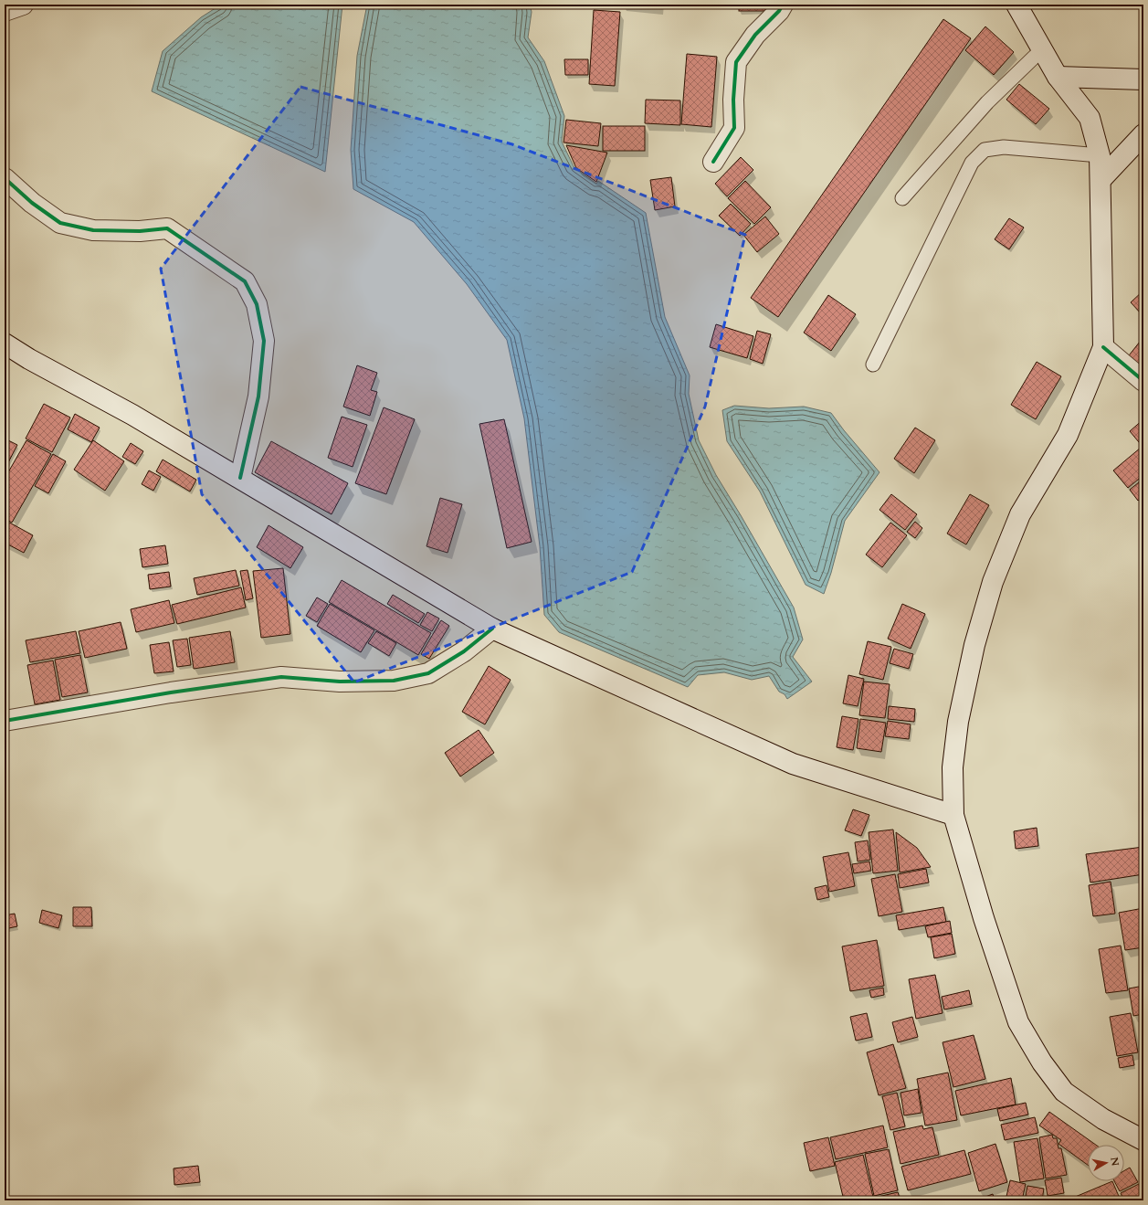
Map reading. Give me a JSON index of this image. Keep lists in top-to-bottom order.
{
  "north": "right"
}
